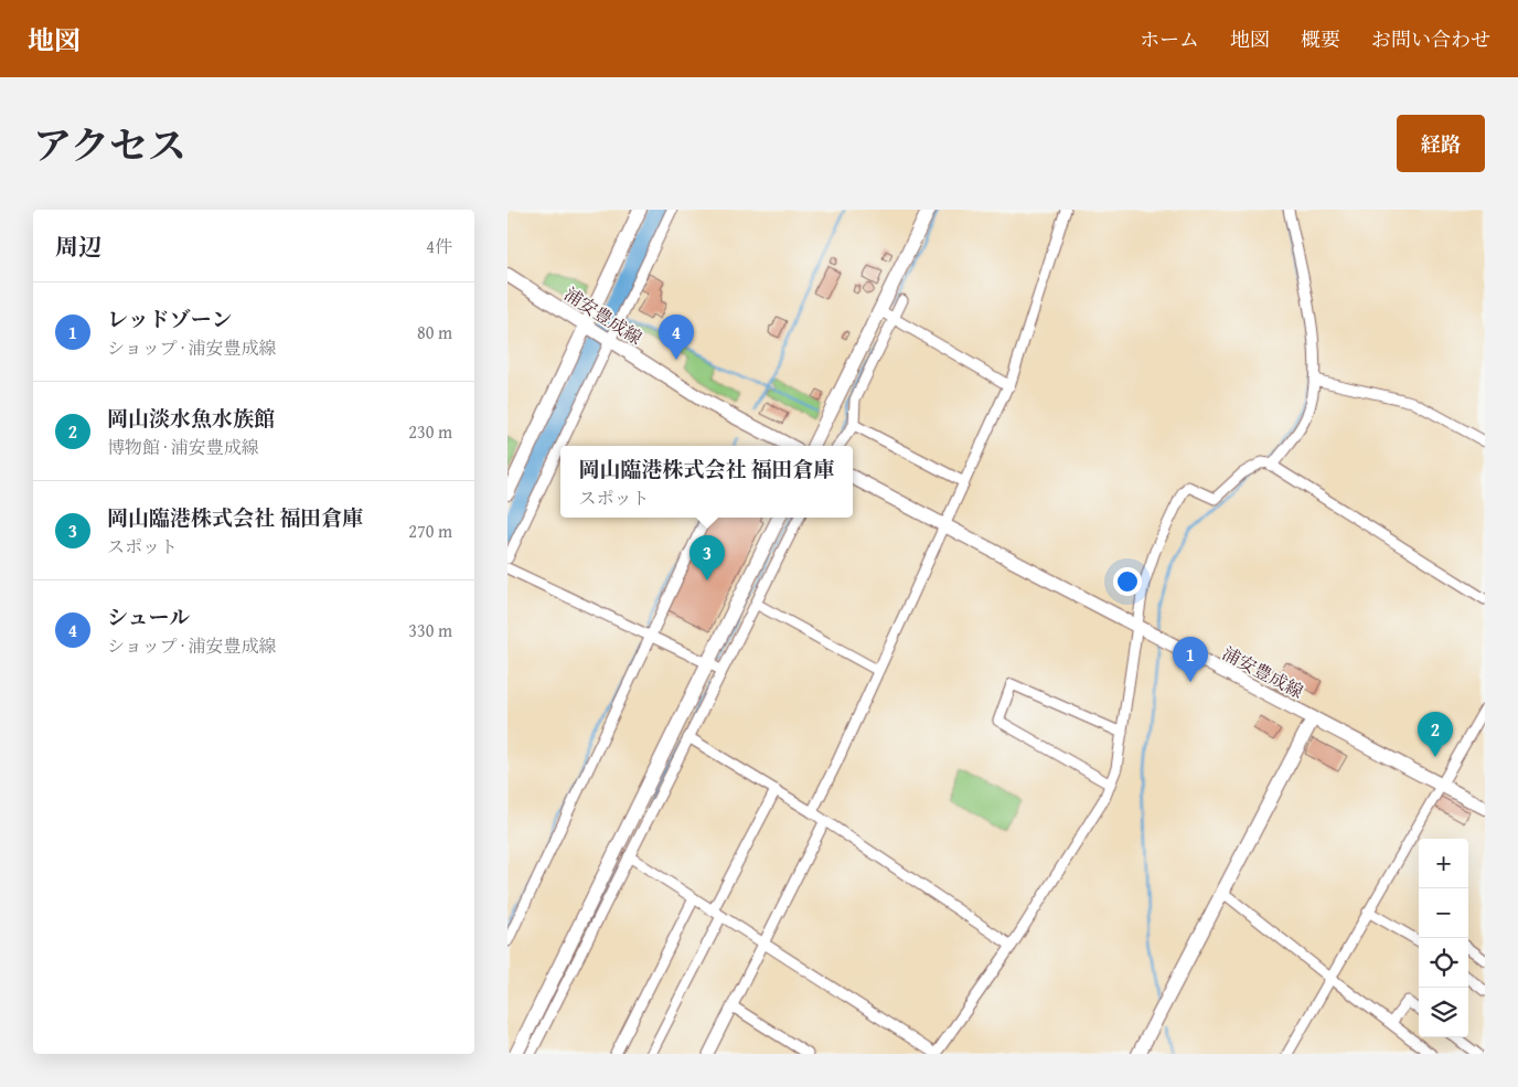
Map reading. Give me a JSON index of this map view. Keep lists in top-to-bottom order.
{
  "streets": {
    "street": ["浦安豊成線"]
  },
  "page": {
    "header": "地図",
    "nav": [
      "ホーム",
      "地図",
      "概要",
      "お問い合わせ"
    ],
    "title": "アクセス",
    "buttons": "経路",
    "heading": ["周辺", "4件"],
    "list": [
      {
        "mark": "1",
        "name": "レッドゾーン",
        "note": "ショップ · 浦安豊成線",
        "value": "80 m"
      },
      {
        "mark": "2",
        "name": "岡山淡水魚水族館",
        "note": "博物館 · 浦安豊成線",
        "value": "230 m"
      },
      {
        "mark": "3",
        "name": "岡山臨港株式会社 福田倉庫",
        "note": "スポット",
        "value": "270 m"
      },
      {
        "mark": "4",
        "name": "シュール",
        "note": "ショップ · 浦安豊成線",
        "value": "330 m"
      }
    ],
    "pins": [
      "4",
      "3",
      "1",
      "2"
    ],
    "popup": ["岡山臨港株式会社 福田倉庫", "スポット"],
    "map_buttons": ["+", "−"]
  }
}
